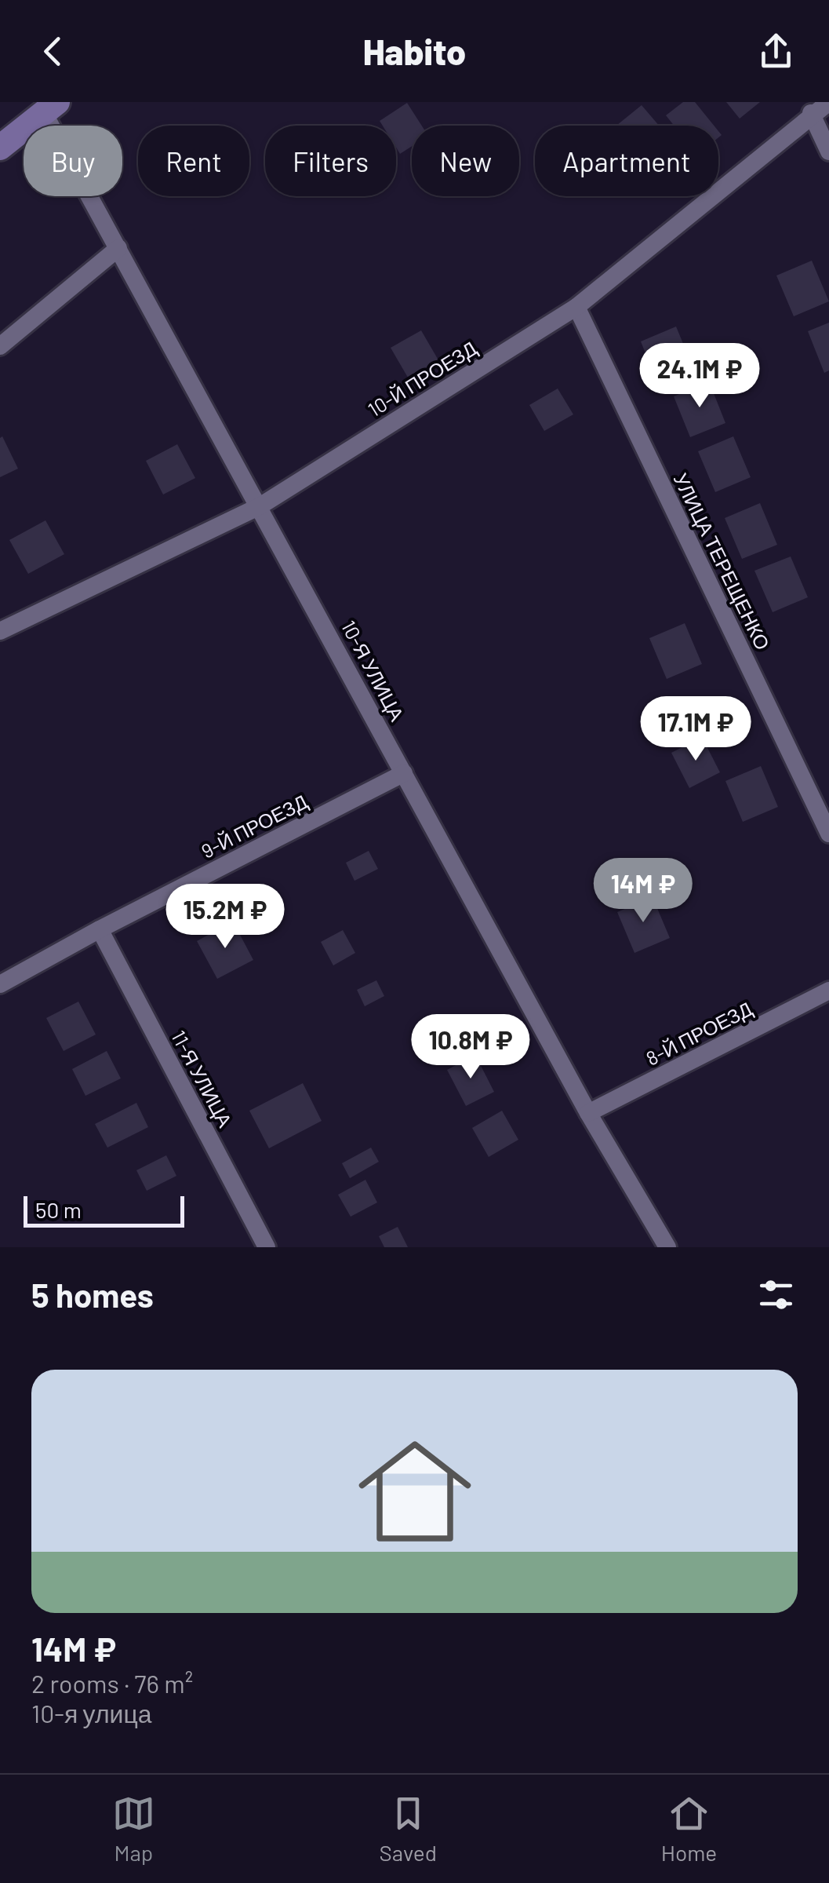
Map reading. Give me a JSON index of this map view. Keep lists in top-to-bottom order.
{
  "streets": {
    "street": [
      "10-Й ПРОЕЗД",
      "УЛИЦА ТЕРЕЩЕНКО",
      "10-Я УЛИЦА",
      "9-Й ПРОЕЗД",
      "8-Й ПРОЕЗД",
      "11-Я УЛИЦА"
    ]
  },
  "crossings": [
    ["10-Й ПРОЕЗД", "УЛИЦА ТЕРЕЩЕНКО"],
    ["10-Й ПРОЕЗД", "10-Я УЛИЦА"],
    ["10-Я УЛИЦА", "9-Й ПРОЕЗД"],
    ["10-Я УЛИЦА", "8-Й ПРОЕЗД"],
    ["9-Й ПРОЕЗД", "11-Я УЛИЦА"]
  ],
  "scale_bar": "50 m",
  "page": {
    "header": "Habito",
    "chip": [
      "Buy",
      "Rent",
      "Filters",
      "New",
      "Apartment"
    ],
    "price": [
      "24.1M ₽",
      "17.1M ₽",
      "14M ₽",
      "15.2M ₽",
      "10.8M ₽"
    ],
    "scale": "50 m",
    "heading": "5 homes",
    "list": [
      {
        "name": "14M ₽",
        "note": "2 rooms · 76 m² · 10-я улица"
      }
    ],
    "tabs": ["Map", "Saved", "Home"]
  }
}
